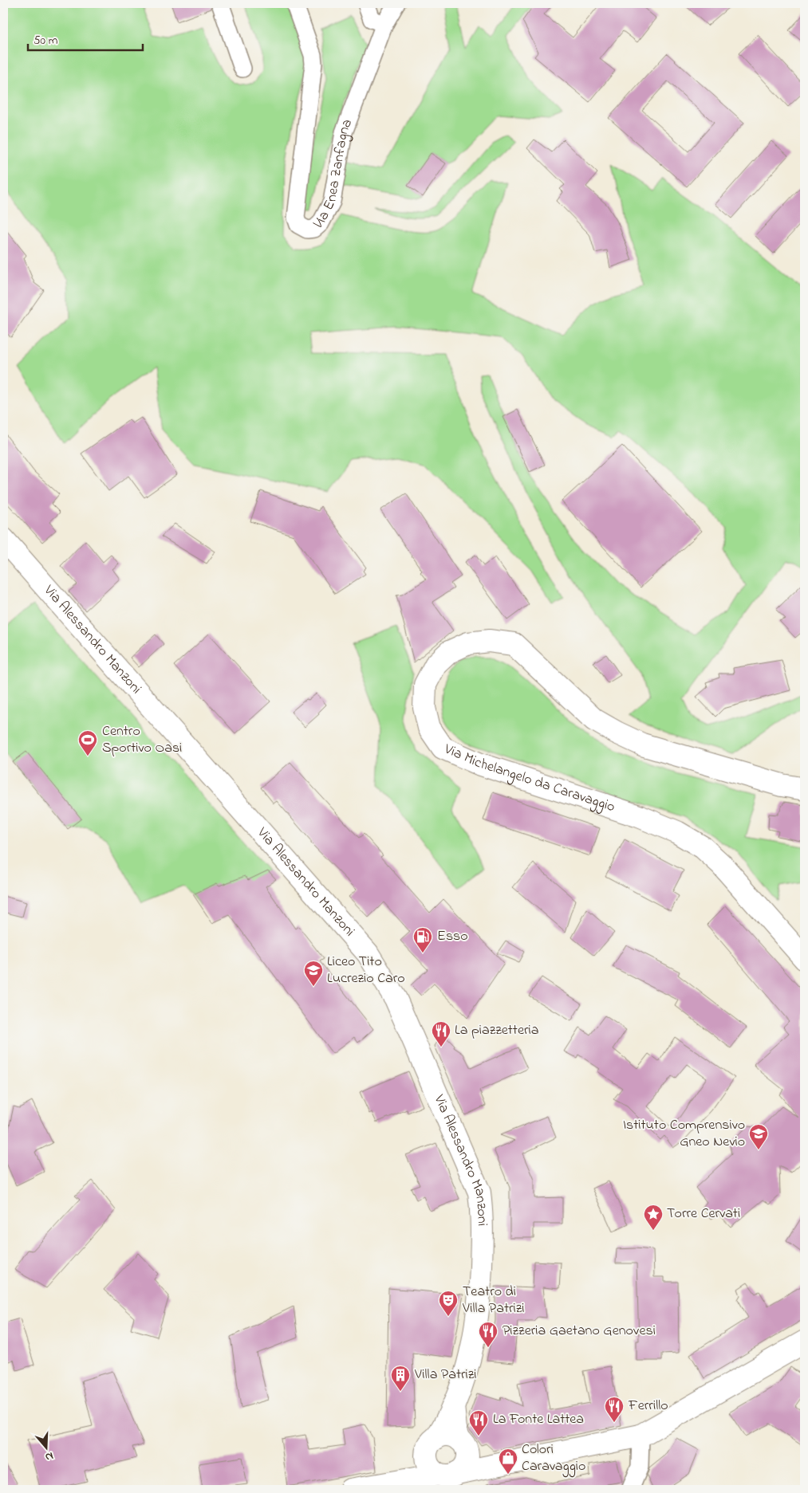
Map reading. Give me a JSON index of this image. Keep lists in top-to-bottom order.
{
  "streets": {
    "main road": ["Via Alessandro Manzoni", "Via Michelangelo da Caravaggio"],
    "street": ["Via Enea Zanfagna"]
  },
  "places": {
    "sports": ["Centro Sportivo Oasi"],
    "fuel station": ["Esso"],
    "school or university": ["Liceo Tito Lucrezio Caro", "Istituto Comprensivo Gneo Nevio"],
    "restaurant": [
      "La piazzetteria",
      "Pizzeria Gaetano Genovesi",
      "Ferrillo",
      "La Fonte Lattea"
    ],
    "place": ["Torre Cervati"],
    "theatre": ["Teatro di Villa Patrizi"],
    "building": ["Villa Patrizi"],
    "shop": ["Colori Caravaggio"]
  },
  "scale_bar": "50 m",
  "north": "bottom"
}
